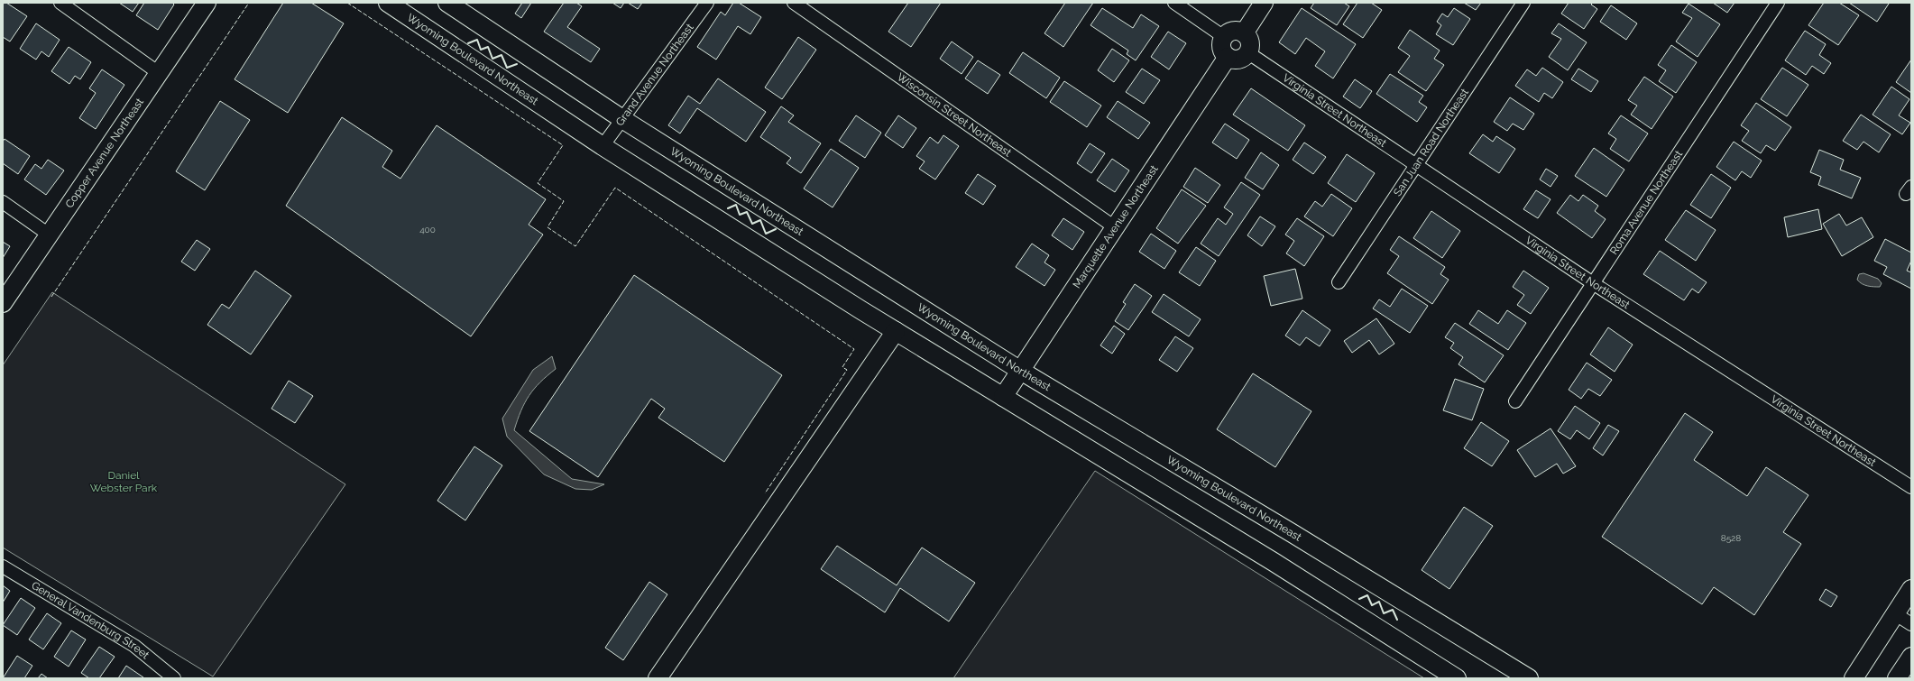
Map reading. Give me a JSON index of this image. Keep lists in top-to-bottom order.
{
  "streets": {
    "main road": ["Wyoming Boulevard Northeast", "Copper Avenue Northeast", "Marquette Avenue Northeast"],
    "street": [
      "Grand Avenue Northeast",
      "Virginia Street Northeast",
      "Wisconsin Street Northeast",
      "San Juan Road Northeast",
      "Roma Avenue Northeast",
      "General Vandenburg Street"
    ]
  },
  "crossings": [
    ["Wyoming Boulevard Northeast", "Grand Avenue Northeast"],
    ["Wyoming Boulevard Northeast", "Marquette Avenue Northeast"],
    ["Virginia Street Northeast", "San Juan Road Northeast"],
    ["Virginia Street Northeast", "Roma Avenue Northeast"],
    ["Virginia Street Northeast", "Marquette Avenue Northeast"],
    ["Wisconsin Street Northeast", "Marquette Avenue Northeast"]
  ],
  "parks": ["Daniel Webster Park"],
  "house_numbers": ["400", "8528"]
}
